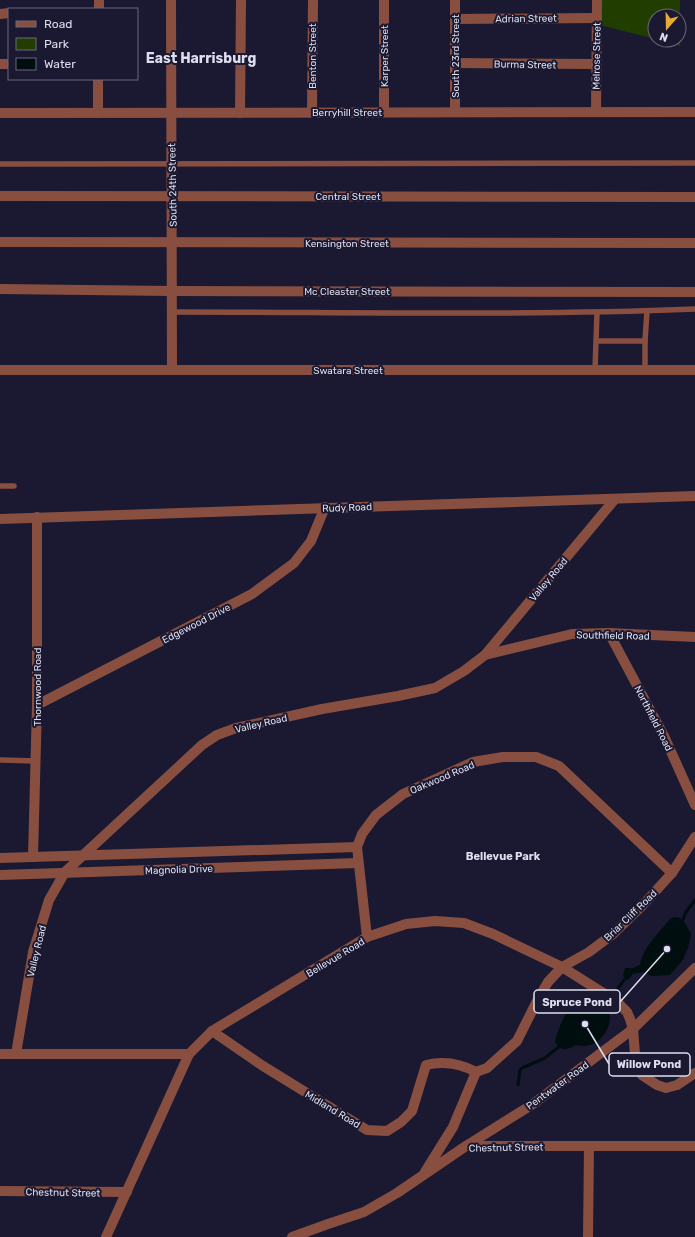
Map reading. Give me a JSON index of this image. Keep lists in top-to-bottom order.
{
  "streets": {
    "street": [
      "Adrian Street",
      "Benton Street",
      "Karper Street",
      "South 23rd Street",
      "Melrose Street",
      "Burma Street",
      "Berryhill Street",
      "South 24th Street",
      "Central Street",
      "Kensington Street",
      "Mc Cleaster Street",
      "Swatara Street",
      "Rudy Road",
      "Valley Road",
      "Edgewood Drive",
      "Southfield Road",
      "Thornwood Road",
      "Northfield Road",
      "Oakwood Road",
      "Magnolia Drive",
      "Briar Cliff Road",
      "Bellevue Road",
      "Pentwater Road",
      "Midland Road",
      "Chestnut Street"
    ]
  },
  "crossings": [
    ["Adrian Street", "South 23rd Street"],
    ["Adrian Street", "Melrose Street"],
    ["Benton Street", "Berryhill Street"],
    ["Karper Street", "Berryhill Street"],
    ["South 23rd Street", "Burma Street"],
    ["South 23rd Street", "Berryhill Street"],
    ["Melrose Street", "Burma Street"],
    ["Melrose Street", "Berryhill Street"],
    ["Berryhill Street", "South 24th Street"],
    ["South 24th Street", "Central Street"],
    ["South 24th Street", "Kensington Street"],
    ["South 24th Street", "Mc Cleaster Street"],
    ["South 24th Street", "Swatara Street"],
    ["Rudy Road", "Valley Road"],
    ["Rudy Road", "Edgewood Drive"],
    ["Rudy Road", "Thornwood Road"],
    ["Valley Road", "Southfield Road"],
    ["Valley Road", "Magnolia Drive"],
    ["Edgewood Drive", "Thornwood Road"],
    ["Southfield Road", "Northfield Road"],
    ["Thornwood Road", "Magnolia Drive"],
    ["Oakwood Road", "Magnolia Drive"],
    ["Oakwood Road", "Briar Cliff Road"],
    ["Briar Cliff Road", "Bellevue Road"],
    ["Briar Cliff Road", "Midland Road"],
    ["Bellevue Road", "Pentwater Road"],
    ["Bellevue Road", "Midland Road"],
    ["Bellevue Road", "Chestnut Street"],
    ["Pentwater Road", "Chestnut Street"]
  ],
  "districts": ["East Harrisburg", "Bellevue Park"],
  "places": ["Spruce Pond", "Willow Pond"],
  "legend": ["Road", "Park", "Water"],
  "north": "bottom"
}
